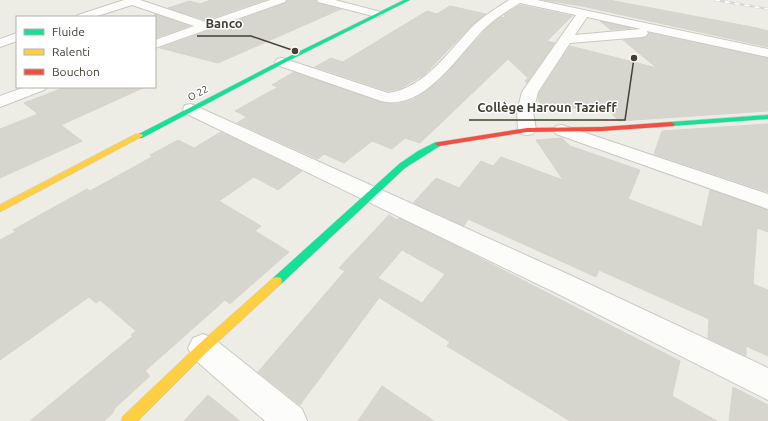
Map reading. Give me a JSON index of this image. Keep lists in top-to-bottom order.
{
  "streets": {
    "street": ["O 22"]
  },
  "places": ["Banco", "Collège Haroun Tazieff"],
  "legend": ["Fluide", "Ralenti", "Bouchon"]
}
